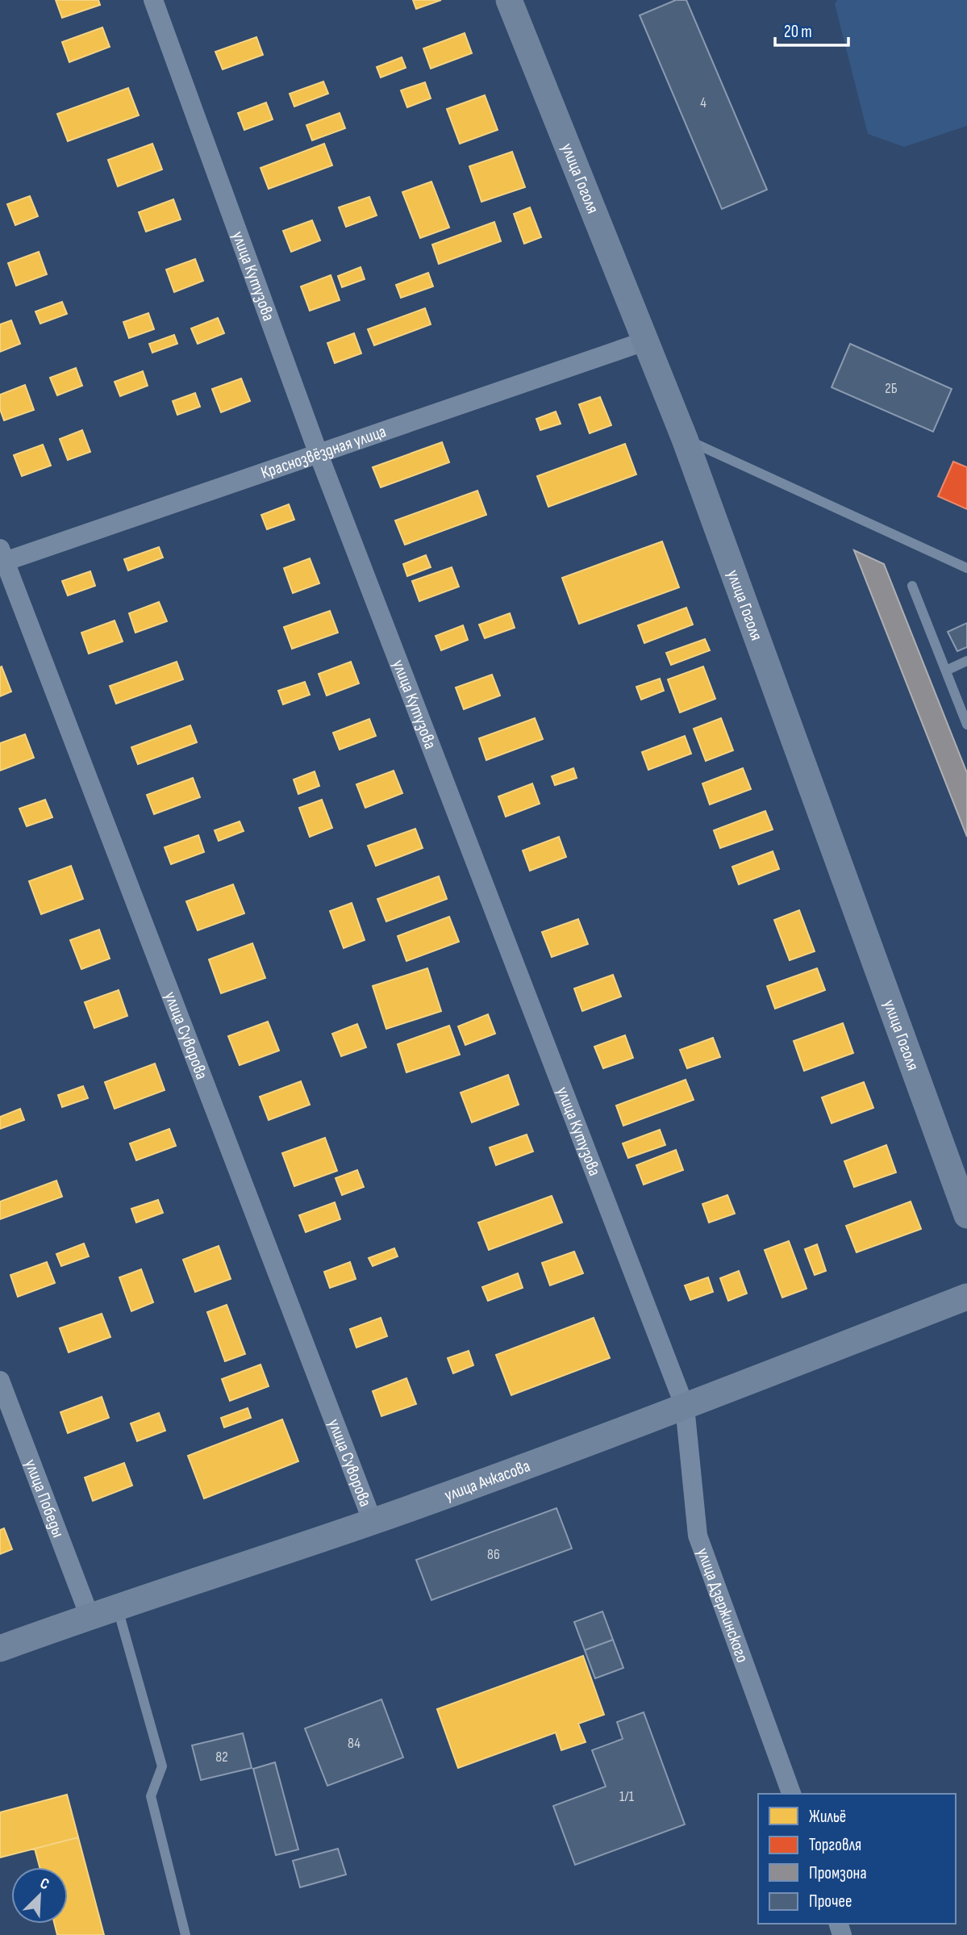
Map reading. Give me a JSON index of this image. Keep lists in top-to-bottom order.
{
  "streets": {
    "main road": ["улица Гоголя", "улица Ачкасова"],
    "street": [
      "улица Кутузова",
      "Краснозвёздная улица",
      "улица Суворова",
      "улица Победы",
      "улица Дзержинского"
    ]
  },
  "crossings": [
    ["улица Гоголя", "Краснозвёздная улица"],
    ["улица Кутузова", "Краснозвёздная улица"],
    ["улица Кутузова", "улица Ачкасова"],
    ["улица Кутузова", "улица Дзержинского"],
    ["Краснозвёздная улица", "улица Суворова"],
    ["улица Суворова", "улица Ачкасова"],
    ["улица Ачкасова", "улица Победы"],
    ["улица Ачкасова", "улица Дзержинского"]
  ],
  "house_numbers": [
    "4",
    "2Б",
    "86",
    "84",
    "82",
    "1/1"
  ],
  "legend": [
    "Жильё",
    "Торговля",
    "Промзона",
    "Прочее"
  ],
  "scale_bar": "20 m",
  "north": "top right"
}
